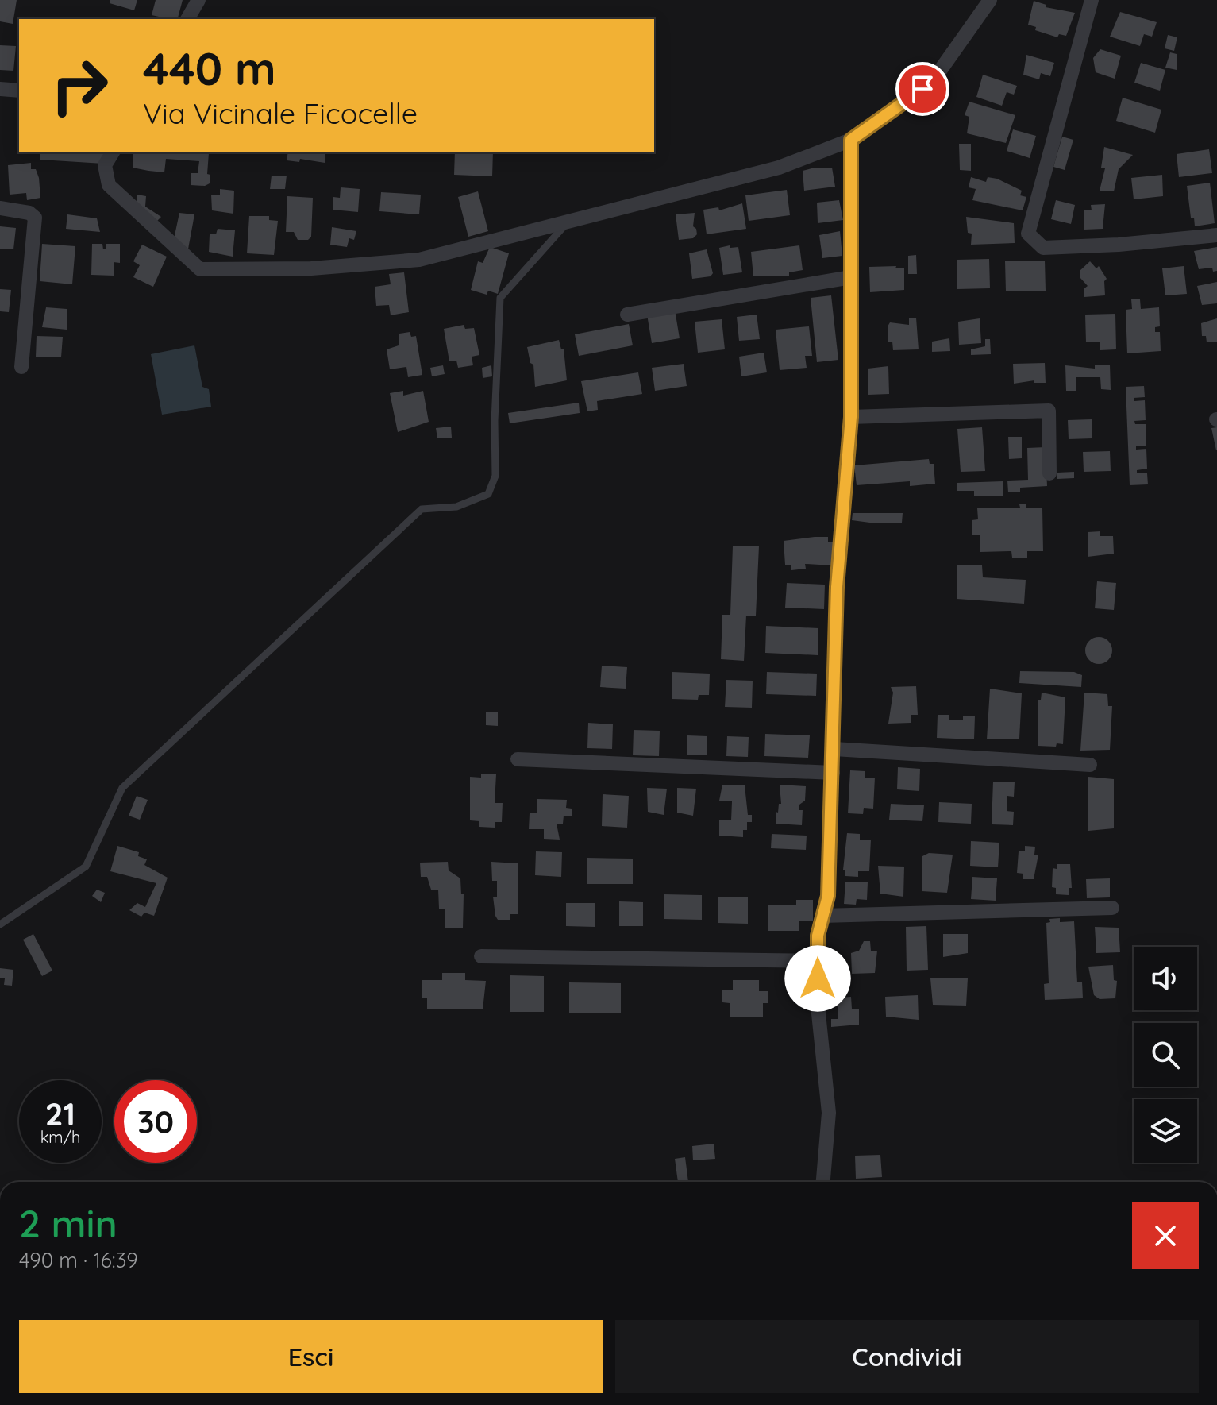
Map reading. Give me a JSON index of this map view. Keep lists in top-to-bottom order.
{
  "page": {
    "turn": ["440 m", "Via Vicinale Ficocelle"],
    "speed": "21 km/h",
    "limit": "30",
    "heading": ["2 min", "490 m · 16:39"],
    "buttons": ["Esci", "Condividi"]
  }
}
